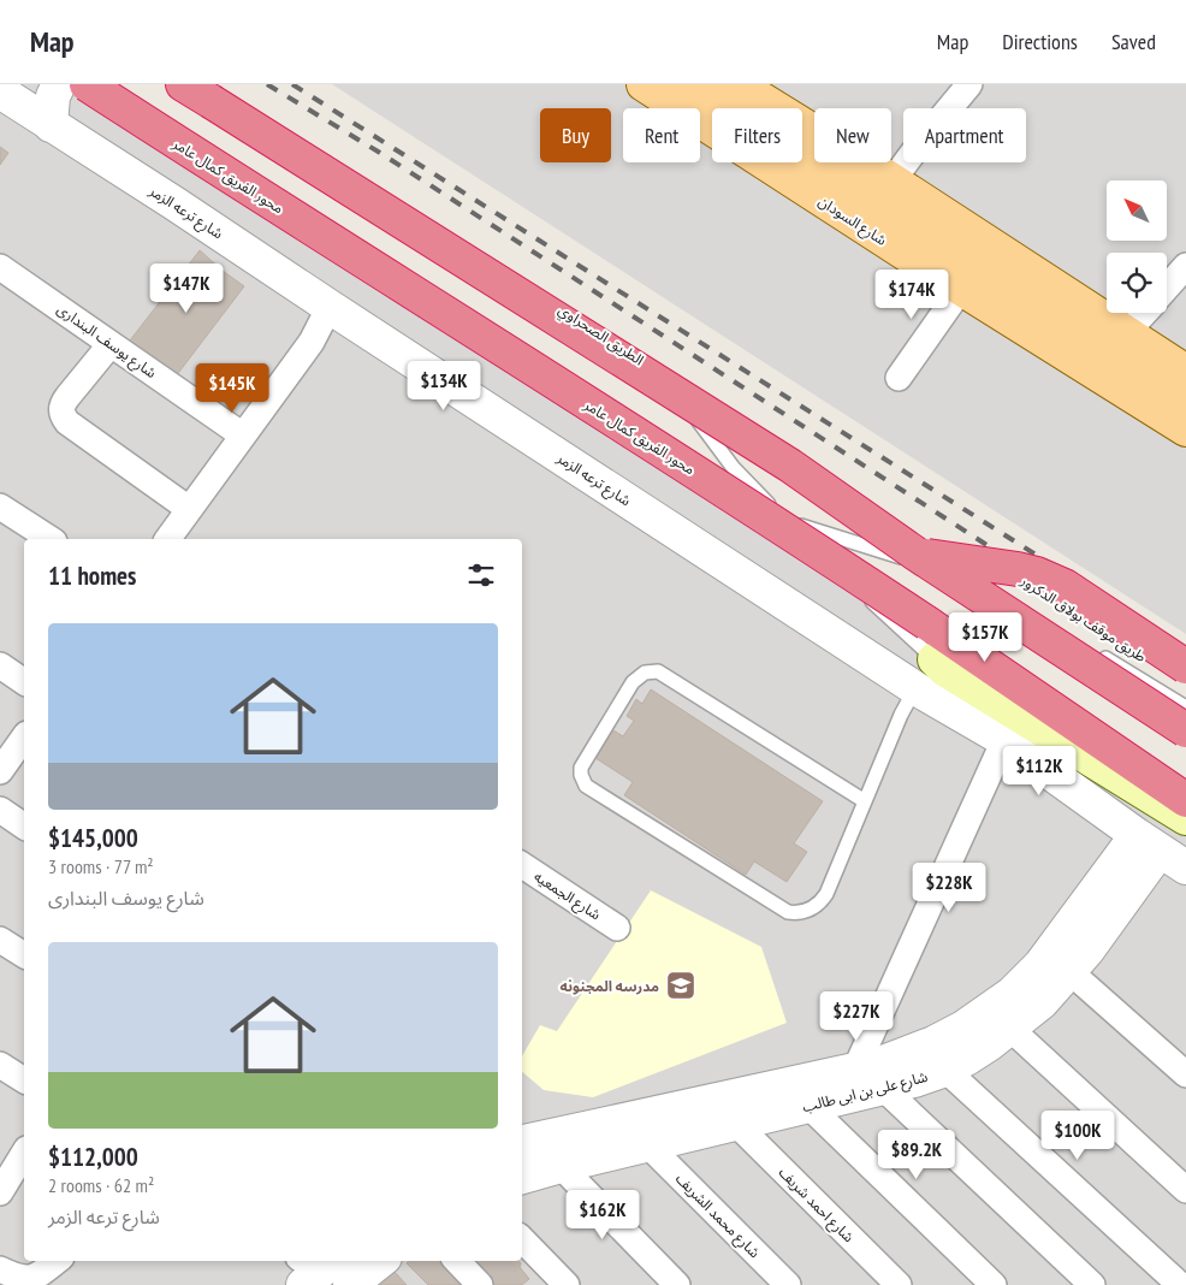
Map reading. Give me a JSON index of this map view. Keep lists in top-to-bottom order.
{
  "streets": {
    "highway": ["محور الفريق كمال عامر"],
    "main road": ["شارع السودان"],
    "street": [
      "شارع ترعه الزمر",
      "شارع يوسف البندارى",
      "شارع الجمعيه",
      "شارع على بن ابى طالب",
      "شارع احمد شريف",
      "شارع محمد الشريف"
    ],
    "lane": ["الطريق الصحراوي", "طريق موقف بولاق الدكرور"]
  },
  "crossings": [
    ["شارع ترعه الزمر", "شارع على بن ابى طالب"],
    ["شارع على بن ابى طالب", "شارع احمد شريف"],
    ["شارع على بن ابى طالب", "شارع محمد الشريف"]
  ],
  "places": {
    "school or university": ["مدرسه المجنونه"]
  },
  "north": "top left",
  "page": {
    "header": "Map",
    "nav": ["Map", "Directions", "Saved"],
    "chip": [
      "Buy",
      "Rent",
      "Filters",
      "New",
      "Apartment"
    ],
    "price": [
      "$147K",
      "$174K",
      "$134K",
      "$145K",
      "$157K",
      "$112K",
      "$228K",
      "$227K",
      "$100K",
      "$89.2K",
      "$162K"
    ],
    "heading": "11 homes",
    "list": [
      {
        "name": "$145,000",
        "note": "3 rooms · 77 m² · شارع يوسف البندارى"
      },
      {
        "name": "$112,000",
        "note": "2 rooms · 62 m² · شارع ترعه الزمر"
      }
    ]
  }
}
